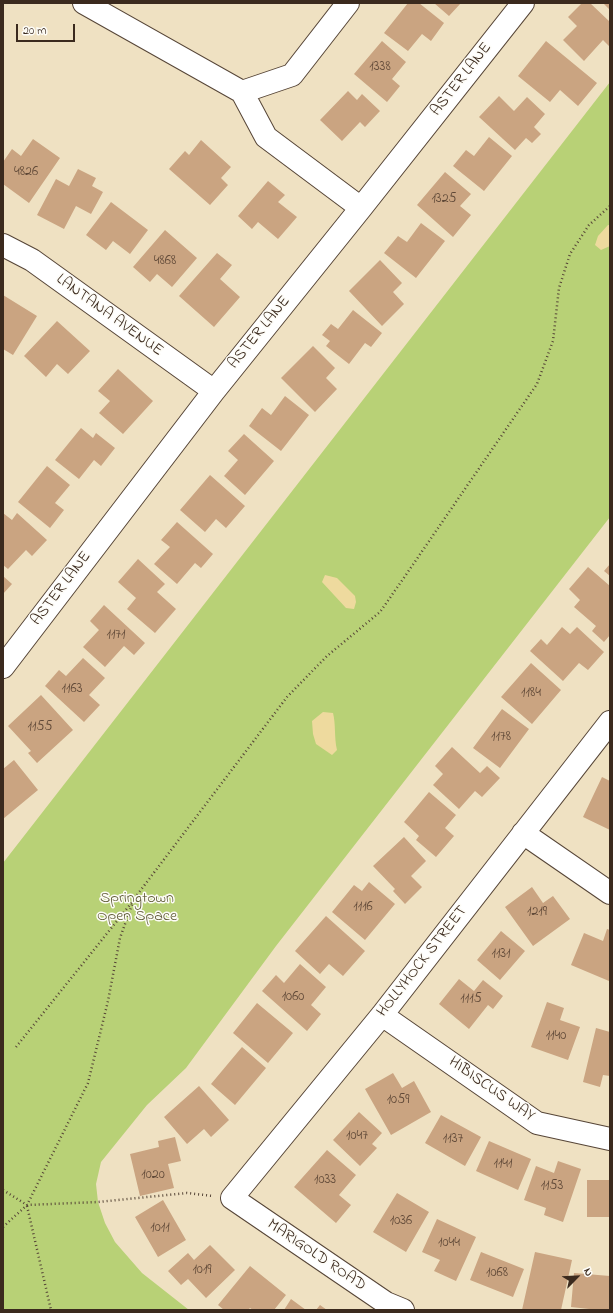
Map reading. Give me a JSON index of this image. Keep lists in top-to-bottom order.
{
  "streets": {
    "street": [
      "ASTER LANE",
      "LANTANA AVENUE",
      "HOLLYHOCK STREET",
      "HIBISCUS WAY",
      "MARIGOLD ROAD"
    ]
  },
  "crossings": [
    ["ASTER LANE", "LANTANA AVENUE"],
    ["HOLLYHOCK STREET", "HIBISCUS WAY"],
    ["HOLLYHOCK STREET", "MARIGOLD ROAD"]
  ],
  "parks": ["Springtown Open Space"],
  "house_numbers": [
    "1338",
    "4826",
    "1325",
    "4868",
    "1171",
    "1163",
    "1184",
    "1155",
    "1178",
    "1116",
    "1219",
    "1131",
    "1060",
    "1115",
    "1140",
    "1059",
    "1047",
    "1137",
    "1141",
    "1020",
    "1033",
    "1153",
    "1036",
    "1011",
    "1044",
    "1019",
    "1068"
  ],
  "scale_bar": "20 m",
  "north": "top right"
}
